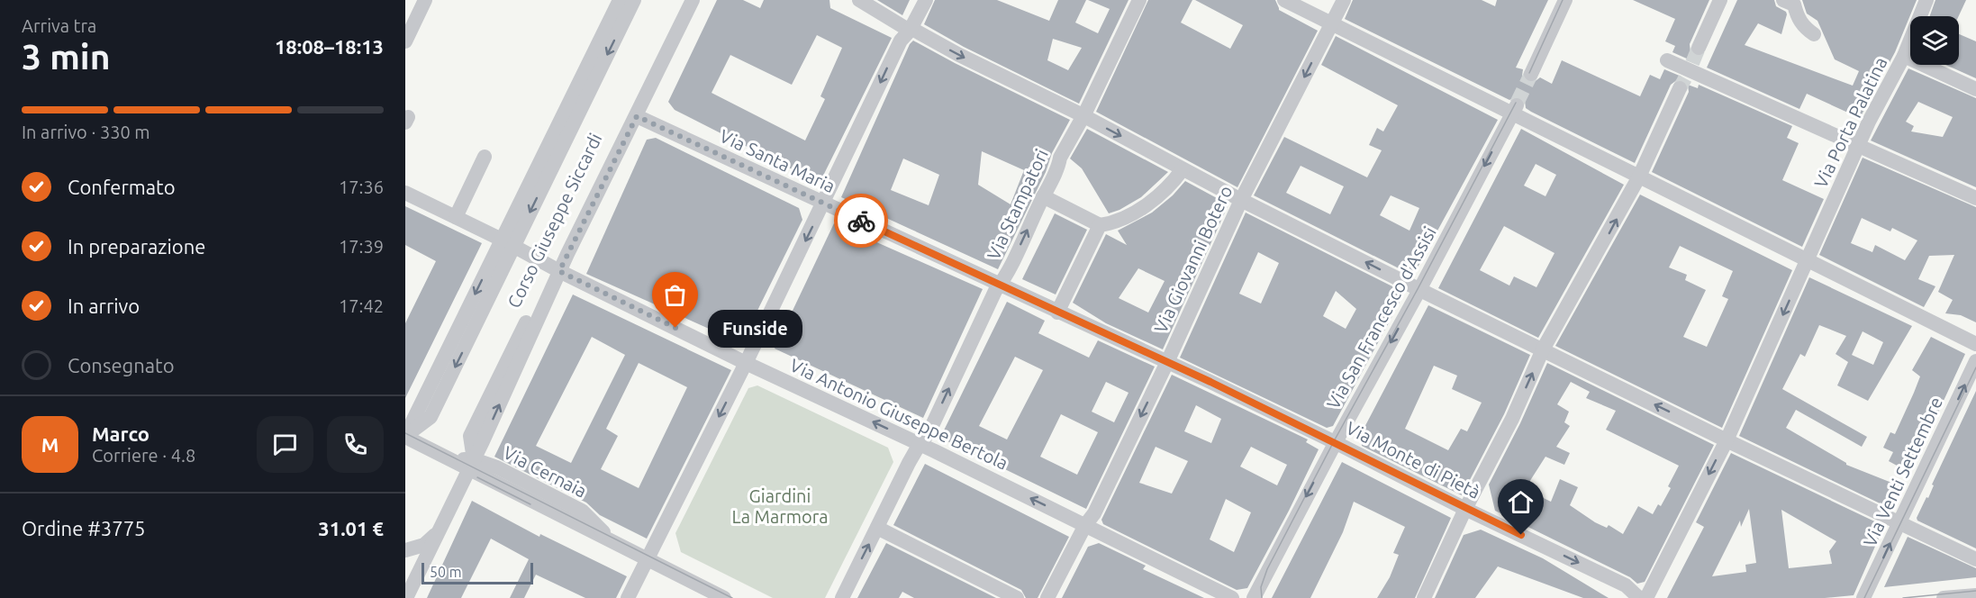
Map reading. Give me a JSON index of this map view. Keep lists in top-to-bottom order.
{
  "streets": {
    "street": [
      "Via Porta Palatina",
      "Via Santa Maria",
      "Via Stampatori",
      "Corso Giuseppe Siccardi",
      "Via Giovanni Botero",
      "Via San Francesco d'Assisi",
      "Via Antonio Giuseppe Bertola",
      "Via Monte di Pietà",
      "Via Cernaia",
      "Via Venti Settembre"
    ]
  },
  "crossings": [
    ["Via Santa Maria", "Via Stampatori"],
    ["Via Santa Maria", "Corso Giuseppe Siccardi"],
    ["Via Santa Maria", "Via Giovanni Botero"],
    ["Via Santa Maria", "Via Monte di Pietà"],
    ["Via Stampatori", "Via Antonio Giuseppe Bertola"],
    ["Corso Giuseppe Siccardi", "Via Antonio Giuseppe Bertola"],
    ["Corso Giuseppe Siccardi", "Via Cernaia"],
    ["Via Giovanni Botero", "Via Antonio Giuseppe Bertola"],
    ["Via Giovanni Botero", "Via Monte di Pietà"],
    ["Via San Francesco d'Assisi", "Via Monte di Pietà"]
  ],
  "one_way": [
    "Via Porta Palatina",
    "Via Stampatori",
    "Via Giovanni Botero",
    "Via San Francesco d'Assisi",
    "Via Monte di Pietà",
    "Via Venti Settembre"
  ],
  "parks": ["Giardini La Marmora"],
  "places": ["Funside"],
  "scale_bar": "50 m",
  "page": {
    "heading": ["3 min", "Arriva tra", "18:08–18:13"],
    "panel": [
      "Marco",
      "Corriere · 4.8",
      "Ordine #3775",
      "31.01 €"
    ],
    "bar": "In arrivo · 330 m",
    "list": [
      ["Confermato", "17:36"],
      ["In preparazione", "17:39"],
      ["In arrivo", "17:42"],
      "Consegnato"
    ],
    "bubble": "Funside",
    "round": "M",
    "scale": "50 m"
  }
}
